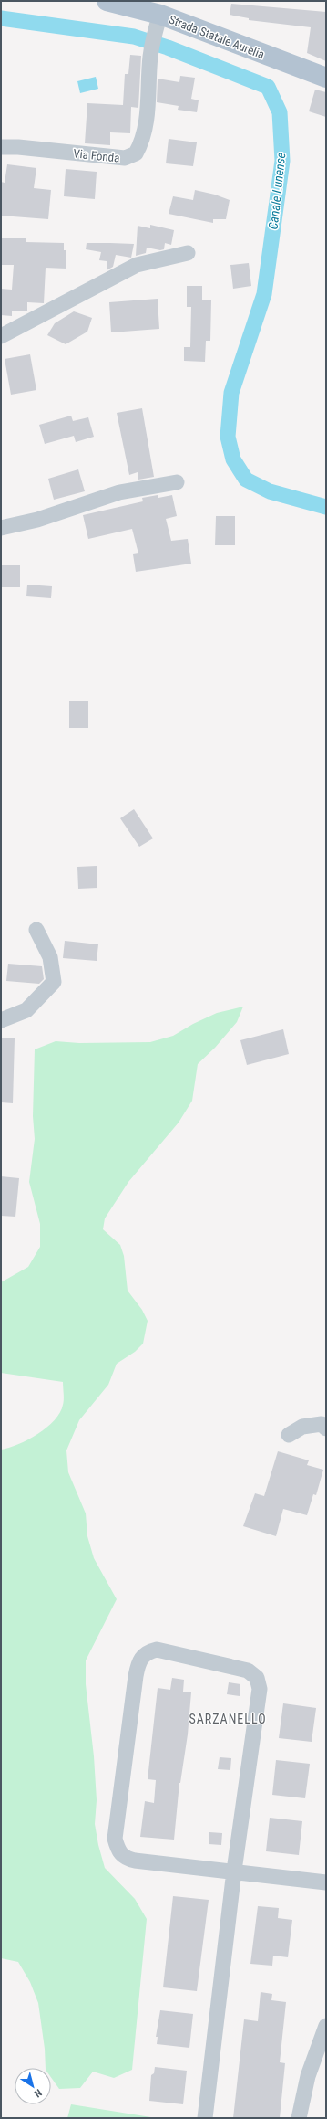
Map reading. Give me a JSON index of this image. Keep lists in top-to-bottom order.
{
  "streets": {
    "main road": ["Strada Statale Aurelia"],
    "street": ["Via Fonda"]
  },
  "crossings": [
    ["Strada Statale Aurelia", "Via Fonda"]
  ],
  "districts": ["SARZANELLO"],
  "water": ["Canale Lunense"],
  "north": "bottom right"
}
